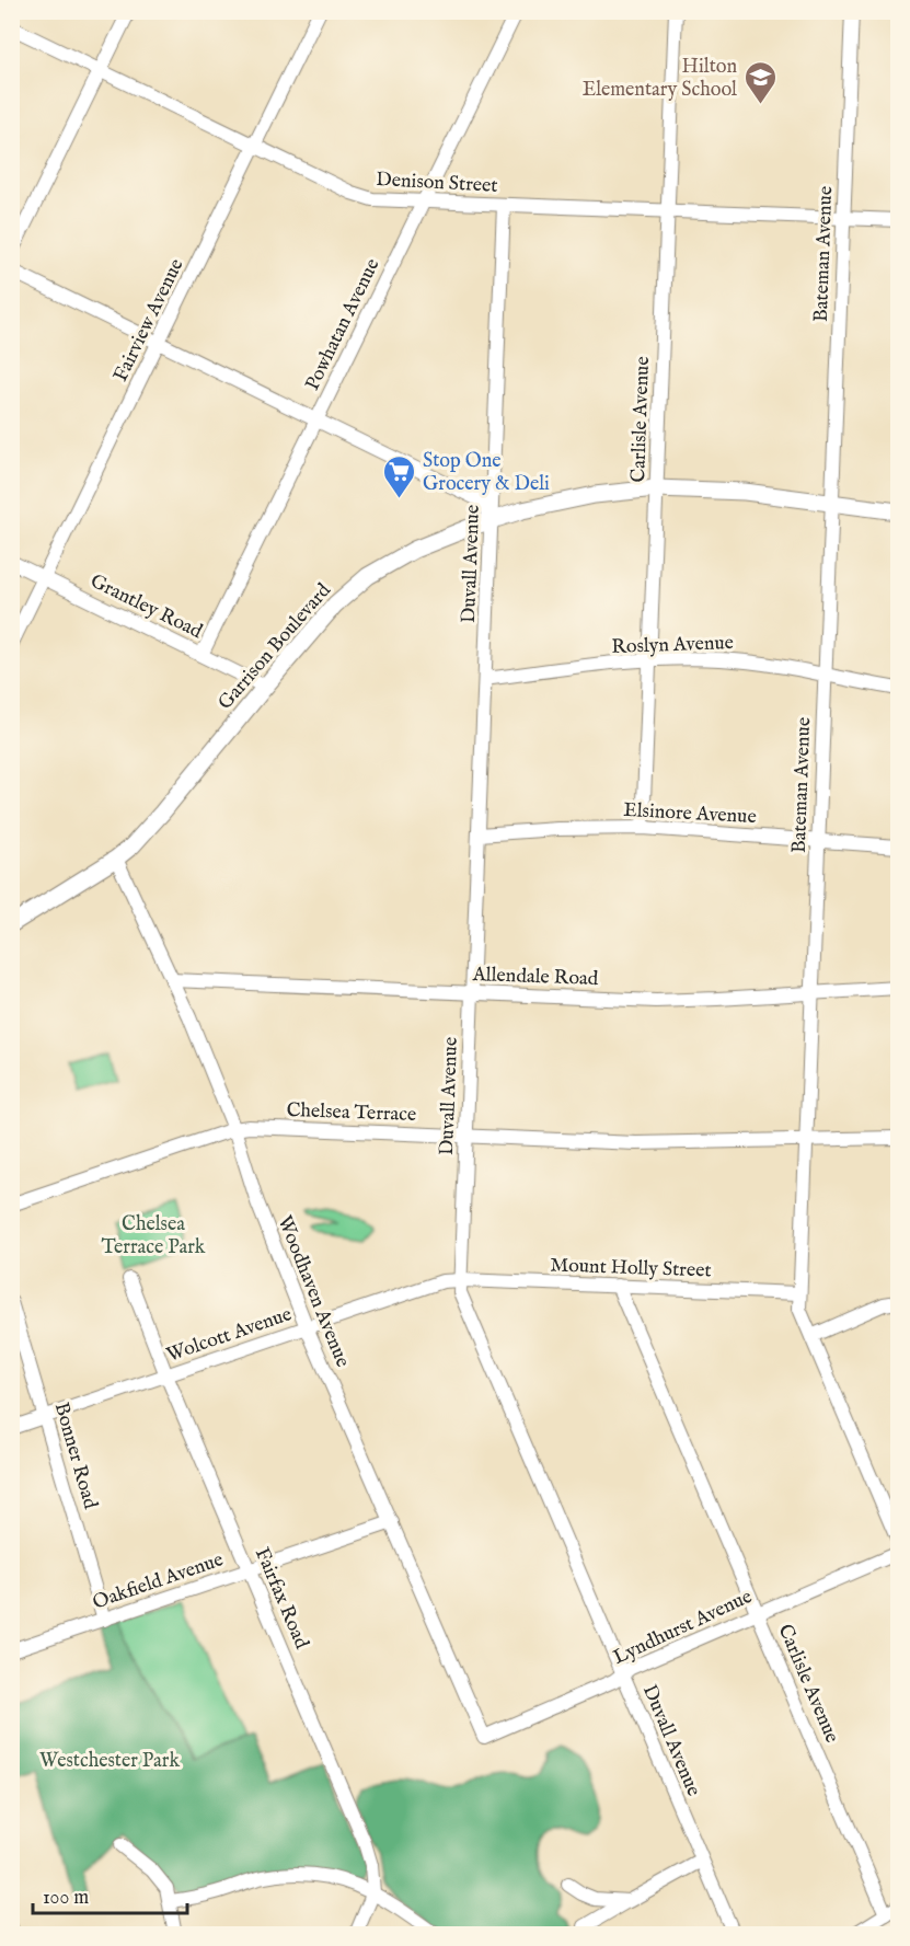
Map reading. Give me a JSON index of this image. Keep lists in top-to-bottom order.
{
  "streets": {
    "main road": ["Garrison Boulevard"],
    "street": [
      "Denison Street",
      "Bateman Avenue",
      "Fairview Avenue",
      "Powhatan Avenue",
      "Carlisle Avenue",
      "Duvall Avenue",
      "Grantley Road",
      "Roslyn Avenue",
      "Elsinore Avenue",
      "Allendale Road",
      "Chelsea Terrace",
      "Mount Holly Street",
      "Woodhaven Avenue",
      "Wolcott Avenue",
      "Bonner Road",
      "Oakfield Avenue",
      "Fairfax Road",
      "Lyndhurst Avenue"
    ]
  },
  "crossings": [
    ["Denison Street", "Bateman Avenue"],
    ["Denison Street", "Fairview Avenue"],
    ["Denison Street", "Powhatan Avenue"],
    ["Denison Street", "Carlisle Avenue"],
    ["Denison Street", "Duvall Avenue"],
    ["Bateman Avenue", "Roslyn Avenue"],
    ["Bateman Avenue", "Garrison Boulevard"],
    ["Bateman Avenue", "Elsinore Avenue"],
    ["Bateman Avenue", "Allendale Road"],
    ["Bateman Avenue", "Chelsea Terrace"],
    ["Bateman Avenue", "Mount Holly Street"],
    ["Fairview Avenue", "Grantley Road"],
    ["Powhatan Avenue", "Grantley Road"],
    ["Carlisle Avenue", "Roslyn Avenue"],
    ["Carlisle Avenue", "Garrison Boulevard"],
    ["Carlisle Avenue", "Elsinore Avenue"],
    ["Carlisle Avenue", "Mount Holly Street"],
    ["Carlisle Avenue", "Lyndhurst Avenue"],
    ["Duvall Avenue", "Roslyn Avenue"],
    ["Duvall Avenue", "Garrison Boulevard"],
    ["Duvall Avenue", "Elsinore Avenue"],
    ["Duvall Avenue", "Allendale Road"],
    ["Duvall Avenue", "Chelsea Terrace"],
    ["Duvall Avenue", "Mount Holly Street"],
    ["Duvall Avenue", "Wolcott Avenue"],
    ["Duvall Avenue", "Lyndhurst Avenue"],
    ["Grantley Road", "Garrison Boulevard"],
    ["Garrison Boulevard", "Woodhaven Avenue"],
    ["Allendale Road", "Woodhaven Avenue"],
    ["Chelsea Terrace", "Woodhaven Avenue"],
    ["Mount Holly Street", "Wolcott Avenue"],
    ["Woodhaven Avenue", "Wolcott Avenue"],
    ["Woodhaven Avenue", "Oakfield Avenue"],
    ["Woodhaven Avenue", "Lyndhurst Avenue"],
    ["Wolcott Avenue", "Bonner Road"],
    ["Wolcott Avenue", "Fairfax Road"],
    ["Bonner Road", "Oakfield Avenue"],
    ["Oakfield Avenue", "Fairfax Road"]
  ],
  "parks": ["Chelsea Terrace Park", "Westchester Park"],
  "places": {
    "school or university": ["Hilton Elementary School"],
    "supermarket": ["Stop One Grocery & Deli"]
  },
  "scale_bar": "100 m"
}
